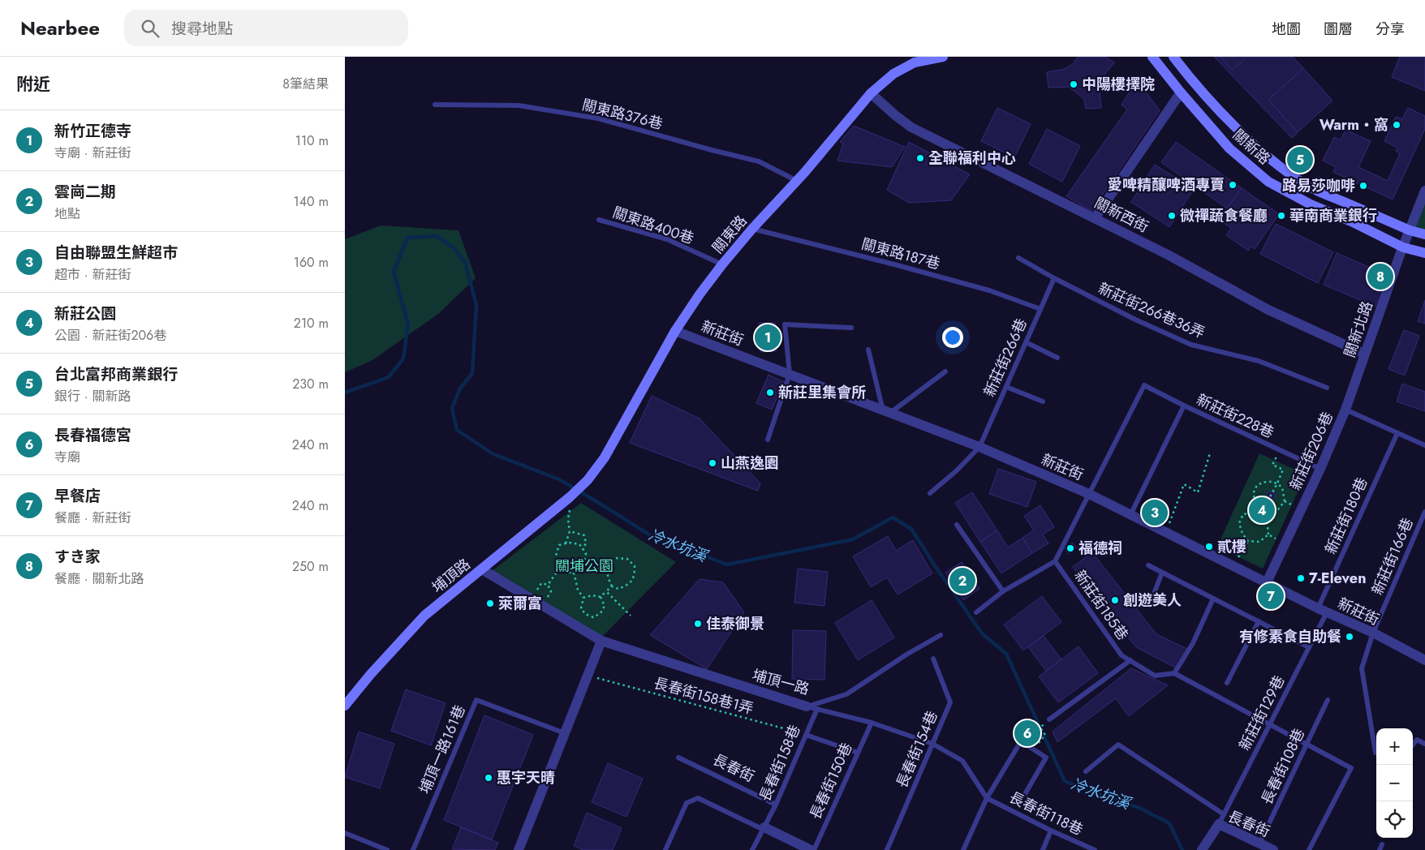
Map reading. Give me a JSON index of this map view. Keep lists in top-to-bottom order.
{
  "streets": {
    "street": [
      "關新路",
      "關新西街",
      "關東路",
      "關新北路",
      "新莊街",
      "新莊街206巷",
      "埔頂路",
      "埔頂一路",
      "長春街"
    ],
    "lane": [
      "關東路376巷",
      "關東路400巷",
      "關東路187巷",
      "新莊街266巷36弄",
      "新莊街266巷",
      "新莊街228巷",
      "新莊街180巷",
      "新莊街166巷",
      "新莊街185巷",
      "新莊街129巷",
      "埔頂一路161巷",
      "長春街154巷",
      "長春街158巷",
      "長春街108巷",
      "長春街150巷",
      "長春街118巷"
    ],
    "path": ["長春街158巷1弄"]
  },
  "crossings": [
    ["關東路376巷", "關東路"],
    ["關新路", "關新北路"],
    ["關新西街", "關東路"],
    ["關新西街", "關新北路"],
    ["關東路400巷", "關東路"],
    ["關東路", "關東路187巷"],
    ["關東路", "新莊街"],
    ["關東路", "埔頂路"],
    ["關東路187巷", "新莊街266巷"],
    ["新莊街266巷36弄", "新莊街266巷"],
    ["關新北路", "新莊街206巷"],
    ["新莊街", "新莊街266巷"],
    ["新莊街", "新莊街228巷"],
    ["新莊街", "新莊街206巷"],
    ["新莊街", "新莊街180巷"],
    ["新莊街", "新莊街166巷"],
    ["新莊街", "新莊街129巷"],
    ["新莊街228巷", "新莊街206巷"],
    ["新莊街206巷", "新莊街180巷"],
    ["新莊街180巷", "新莊街129巷"],
    ["埔頂路", "埔頂一路"],
    ["埔頂一路", "長春街158巷"],
    ["長春街158巷1弄", "長春街158巷"],
    ["新莊街129巷", "長春街"],
    ["長春街158巷", "長春街"],
    ["長春街108巷", "長春街"]
  ],
  "water": ["冷水坑溪"],
  "parks": ["關埔公園"],
  "places": [
    "中陽樓擇院",
    "Warm・窩",
    "全聯福利中心",
    "愛啤精釀啤酒專賣",
    "路易莎咖啡",
    "微禪蔬食餐廳",
    "華南商業銀行",
    "新莊里集會所",
    "山燕逸園",
    "貳樓",
    "福德祠",
    "7-Eleven",
    "創遊美人",
    "萊爾富",
    "佳泰御景",
    "有修素食自助餐",
    "惠宇天晴"
  ],
  "page": {
    "header": "Nearbee",
    "search": "搜尋地點",
    "nav": ["地圖", "圖層", "分享"],
    "heading": ["附近", "8筆結果"],
    "list": [
      {
        "mark": "1",
        "name": "新竹正德寺",
        "note": "寺廟 · 新莊街",
        "value": "110 m"
      },
      {
        "mark": "2",
        "name": "雲崗二期",
        "note": "地點",
        "value": "140 m"
      },
      {
        "mark": "3",
        "name": "自由聯盟生鮮超市",
        "note": "超市 · 新莊街",
        "value": "160 m"
      },
      {
        "mark": "4",
        "name": "新莊公園",
        "note": "公園 · 新莊街206巷",
        "value": "210 m"
      },
      {
        "mark": "5",
        "name": "台北富邦商業銀行",
        "note": "銀行 · 關新路",
        "value": "230 m"
      },
      {
        "mark": "6",
        "name": "長春福德宮",
        "note": "寺廟",
        "value": "240 m"
      },
      {
        "mark": "7",
        "name": "早餐店",
        "note": "餐廳 · 新莊街",
        "value": "240 m"
      },
      {
        "mark": "8",
        "name": "すき家",
        "note": "餐廳 · 關新北路",
        "value": "250 m"
      }
    ],
    "pins": [
      "5",
      "8",
      "1",
      "4",
      "3",
      "2",
      "7",
      "6"
    ],
    "map_buttons": ["+", "−"]
  }
}
